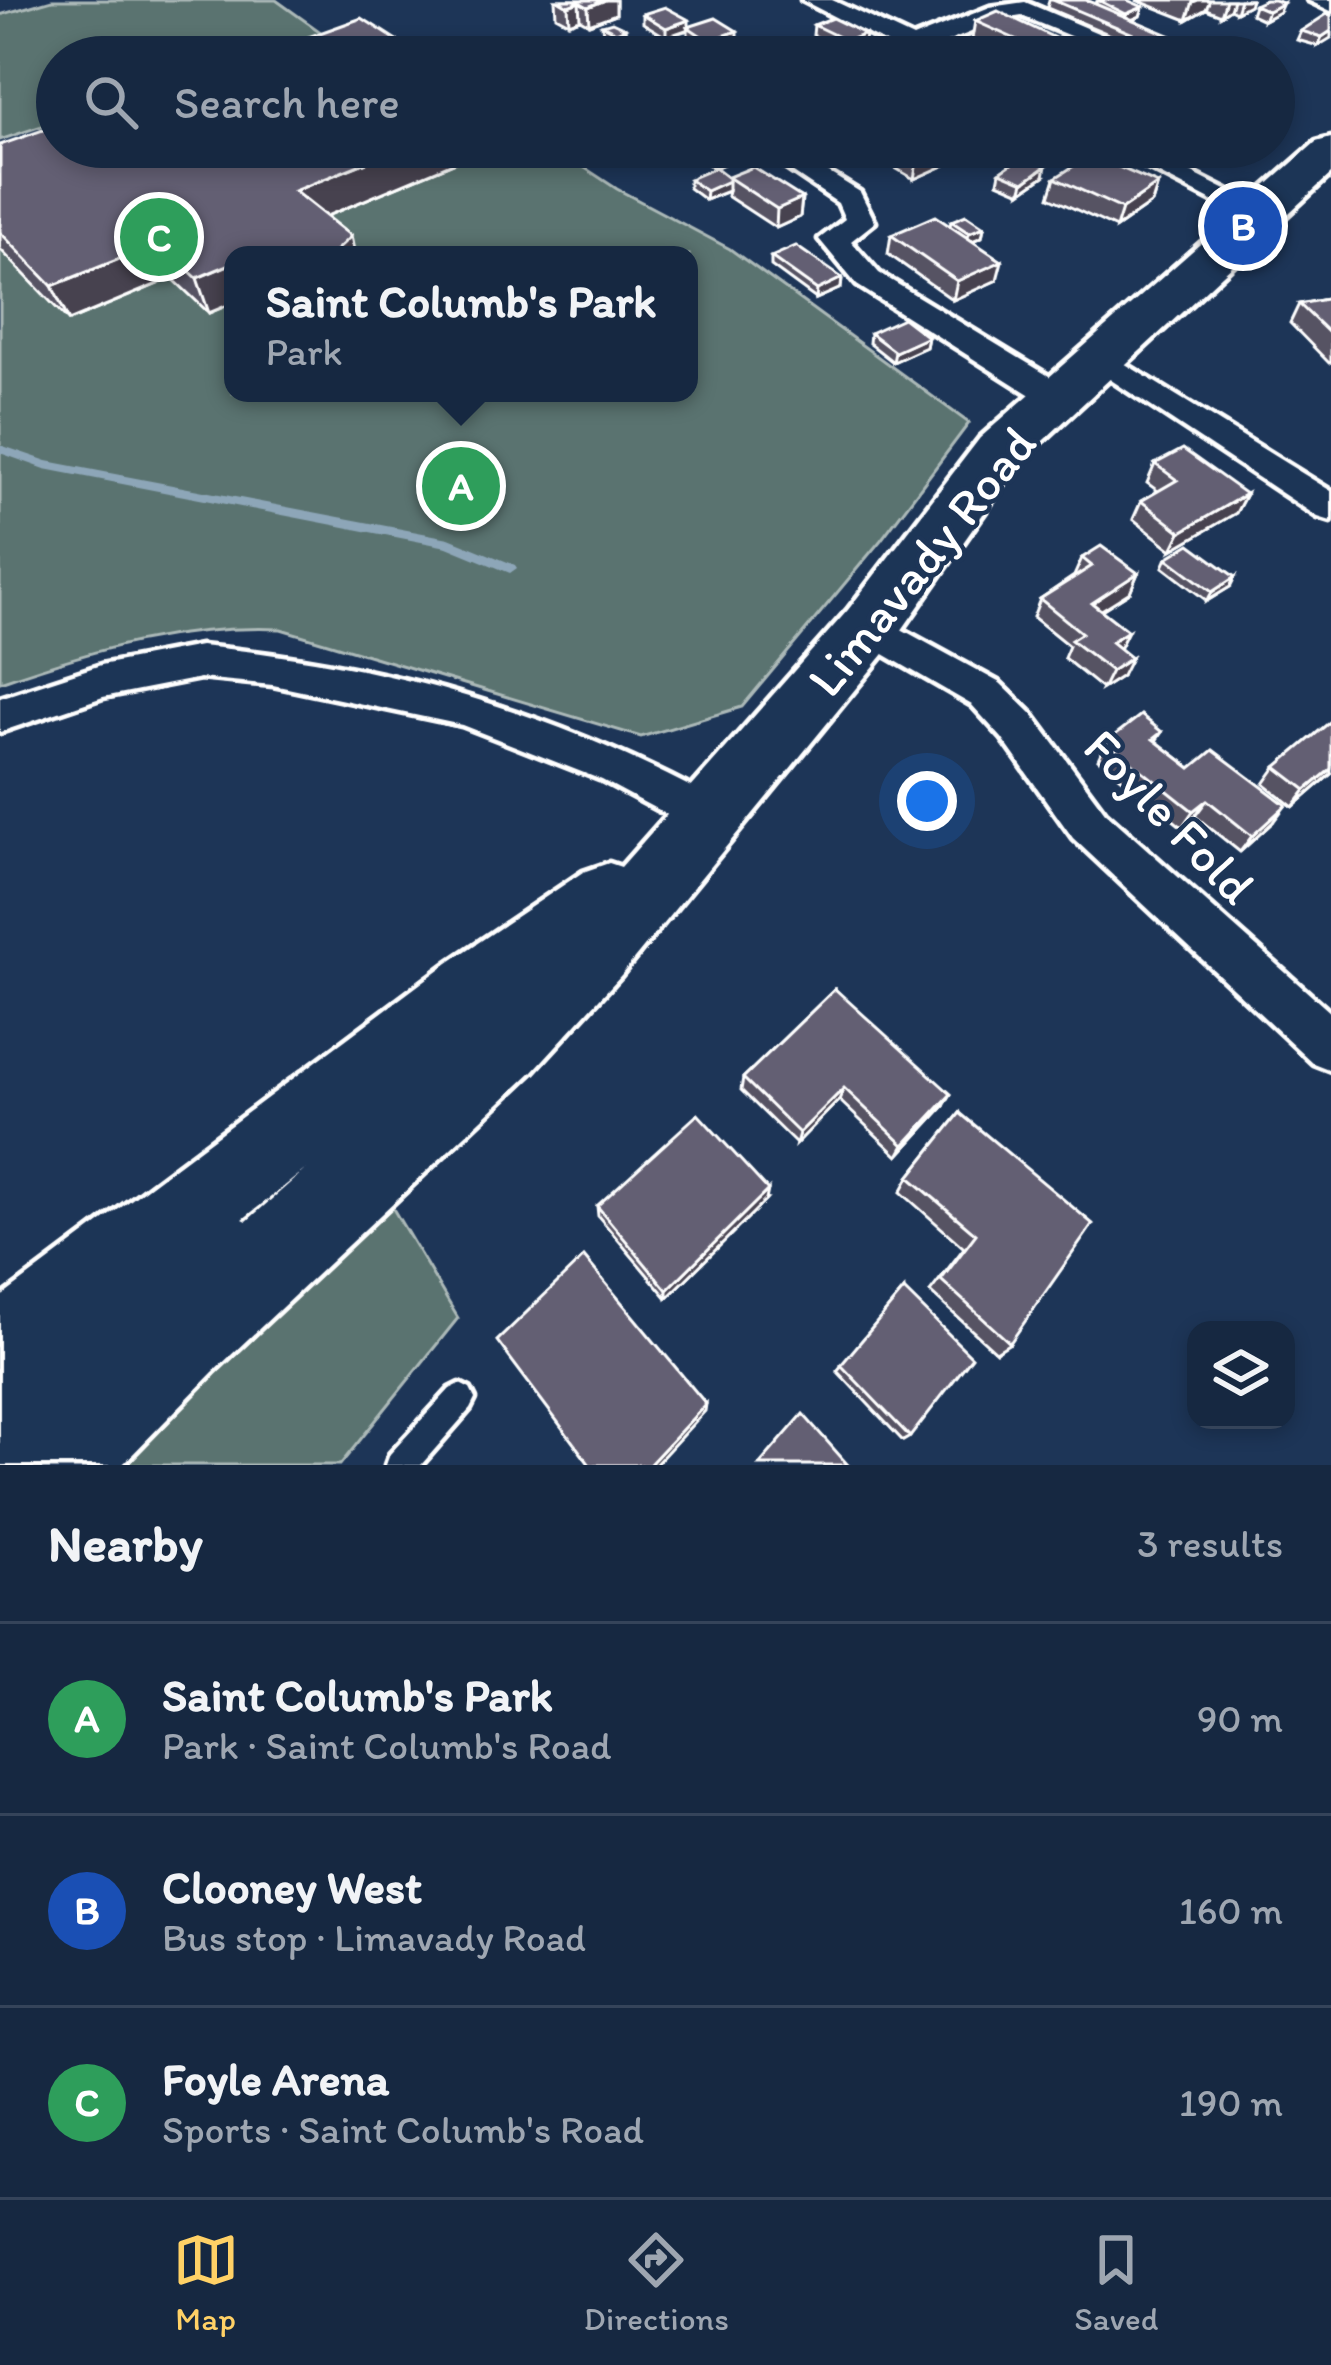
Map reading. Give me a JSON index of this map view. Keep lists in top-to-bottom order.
{
  "streets": {
    "highway": ["Limavady Road"],
    "street": ["Foyle Fold"]
  },
  "crossings": [
    ["Limavady Road", "Foyle Fold"]
  ],
  "page": {
    "search": "Search here",
    "pins": ["B", "C", "A"],
    "popup": ["Saint Columb's Park", "Park"],
    "heading": ["Nearby", "3 results"],
    "list": [
      {
        "mark": "A",
        "name": "Saint Columb's Park",
        "note": "Park · Saint Columb's Road",
        "value": "90 m"
      },
      {
        "mark": "B",
        "name": "Clooney West",
        "note": "Bus stop · Limavady Road",
        "value": "160 m"
      },
      {
        "mark": "C",
        "name": "Foyle Arena",
        "note": "Sports · Saint Columb's Road",
        "value": "190 m"
      }
    ],
    "nav": ["Map", "Directions", "Saved"]
  }
}
